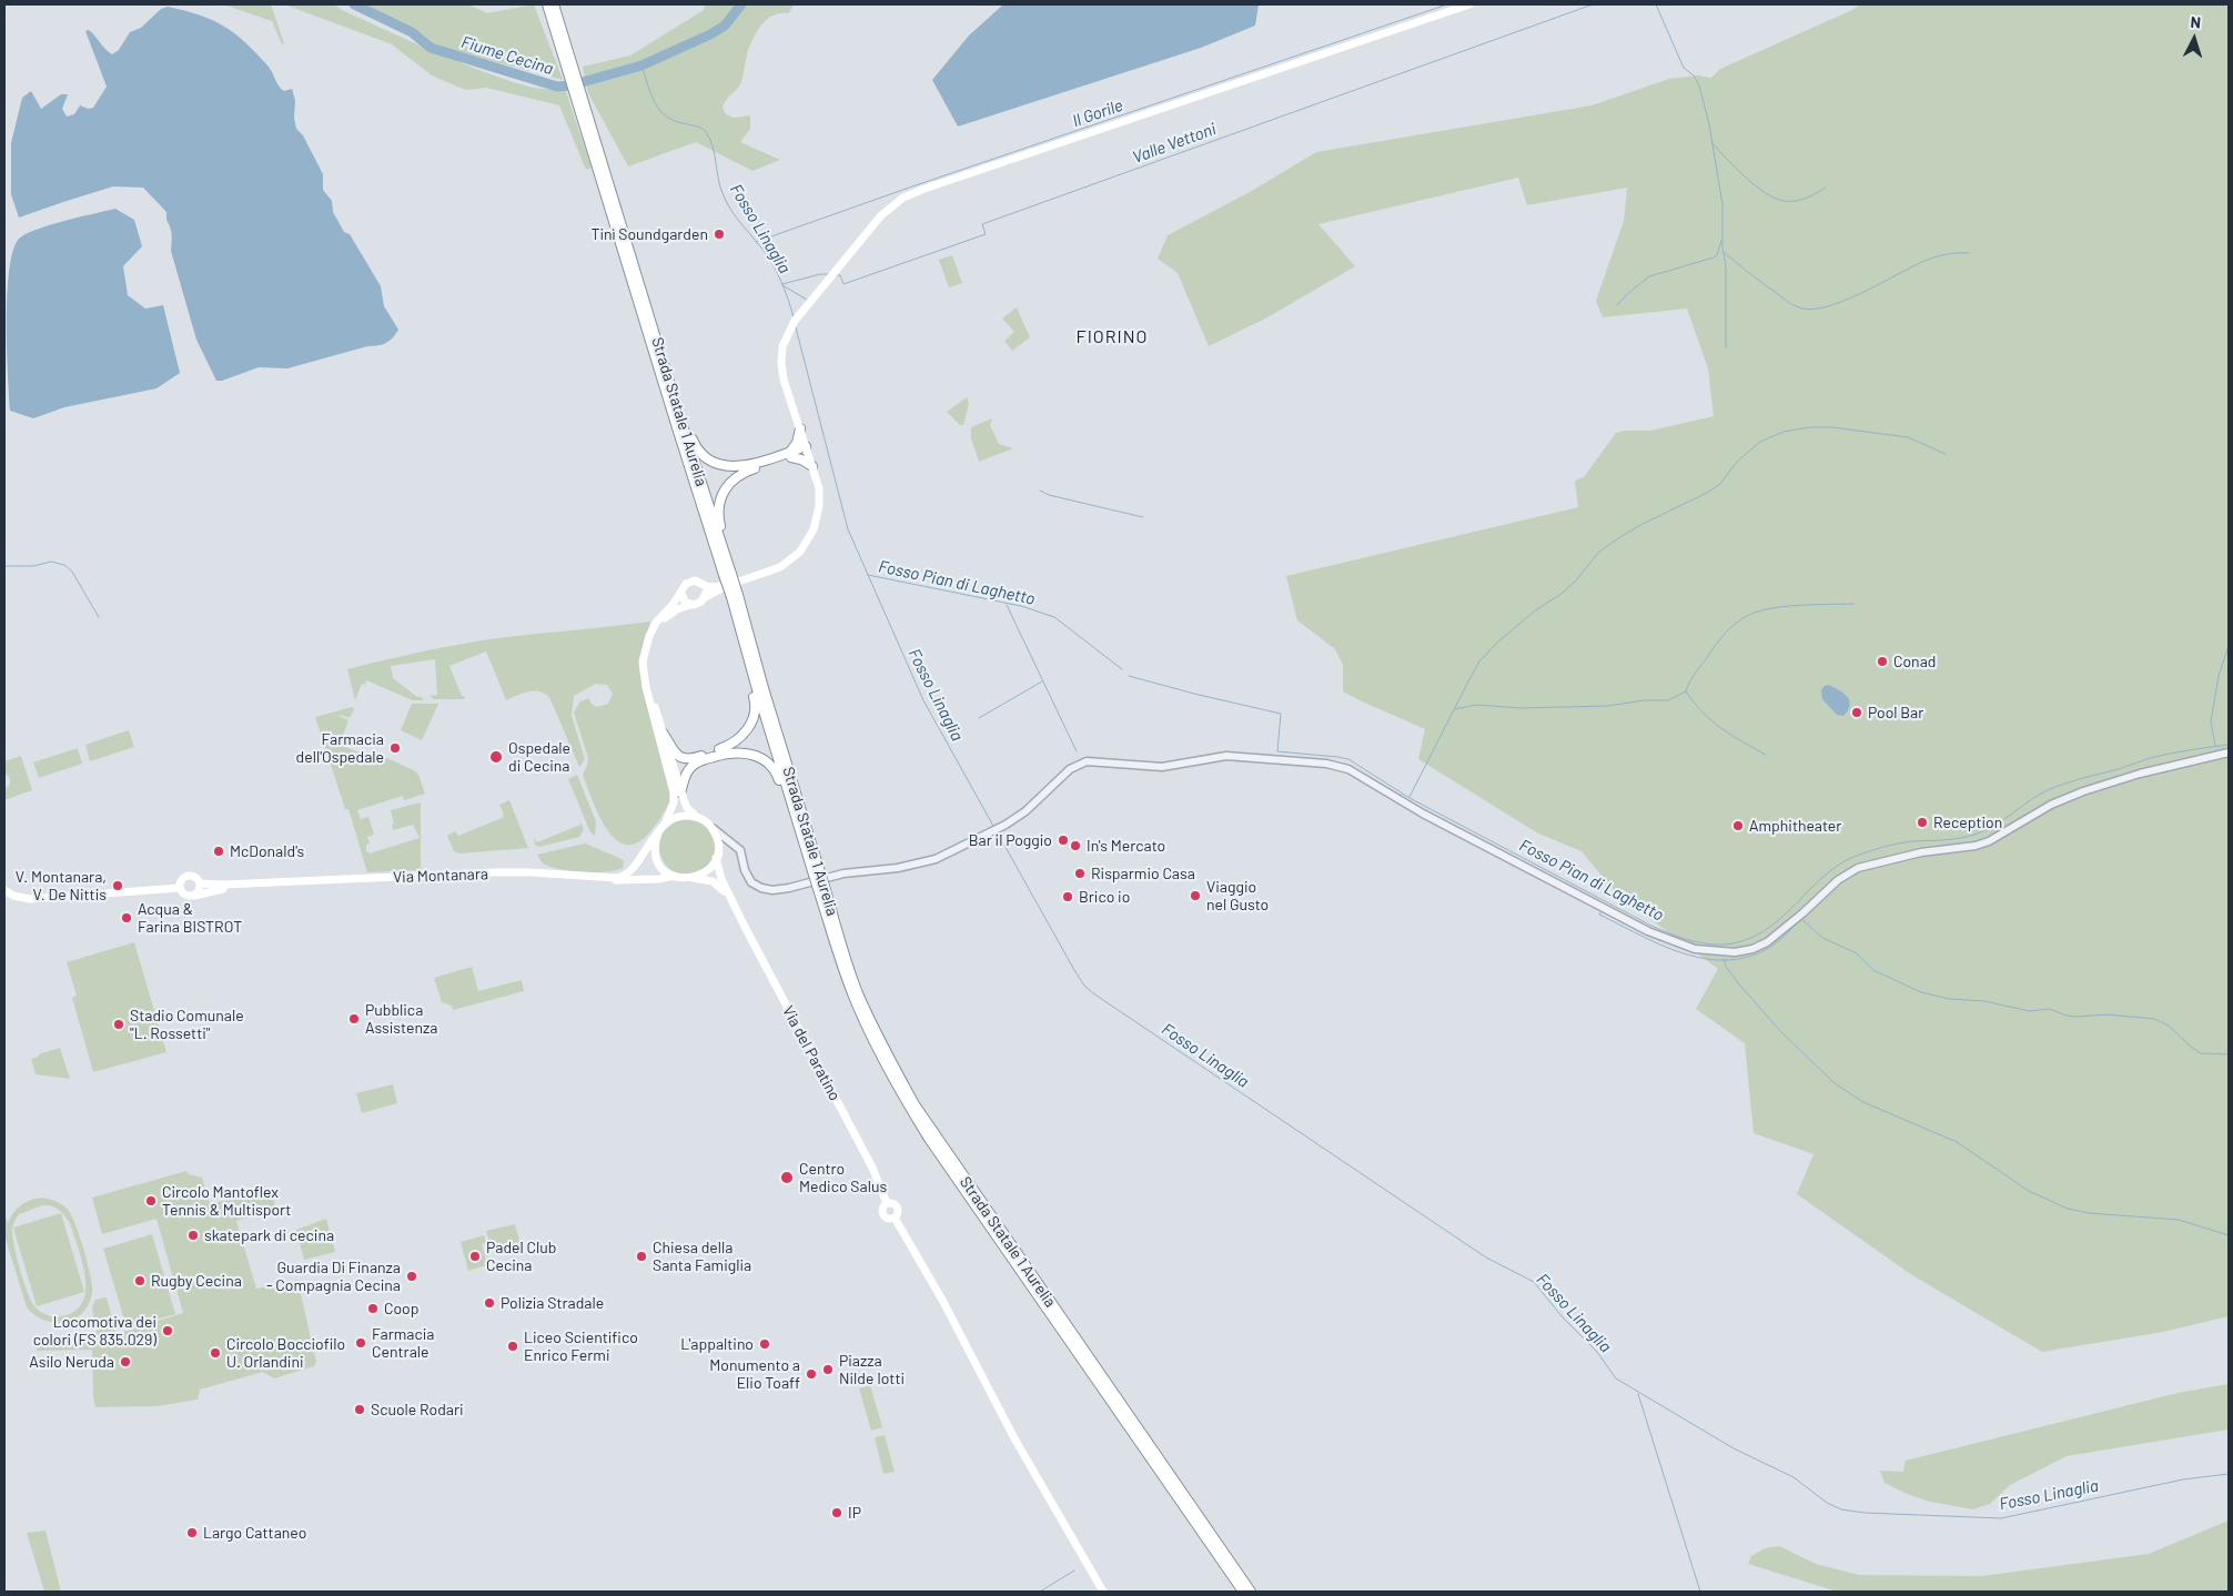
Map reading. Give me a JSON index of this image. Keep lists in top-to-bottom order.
{
  "streets": {
    "highway": ["Strada Statale 1 Aurelia"],
    "main road": ["Via Montanara", "Via del Paratino"]
  },
  "districts": ["FIORINO"],
  "water": [
    "Fiume Cecina",
    "Il Gorile",
    "Valle Vettoni",
    "Fosso Linaglia",
    "Fosso Pian di Laghetto"
  ],
  "places": [
    "Tinì Soundgarden",
    "Conad",
    "Pool Bar",
    "Farmacia dell'Ospedale",
    "Ospedale di Cecina",
    "Reception",
    "Amphitheater",
    "Bar il Poggio",
    "In's Mercato",
    "McDonald's",
    "Risparmio Casa",
    "V. Montanara, V. De Nittis",
    "Viaggio nel Gusto",
    "Brico io",
    "Acqua & Farina BISTROT",
    "Pubblica Assistenza",
    "Stadio Comunale \"L. Rossetti\"",
    "Centro Medico Salus",
    "Circolo Mantoflex Tennis & Multisport",
    "skatepark di cecina",
    "Padel Club Cecina",
    "Chiesa della Santa Famiglia",
    "Guardia Di Finanza - Compagnia Cecina",
    "Rugby Cecina",
    "Polizia Stradale",
    "Coop",
    "Locomotiva dei colori (FS 835.029)",
    "Farmacia Centrale",
    "L'appaltino",
    "Liceo Scientifico Enrico Fermi",
    "Circolo Bocciofilo U. Orlandini",
    "Asilo Neruda",
    "Piazza Nilde Iotti",
    "Monumento a Elio Toaff",
    "Scuole Rodari",
    "IP",
    "Largo Cattaneo"
  ],
  "north": "top"
}
